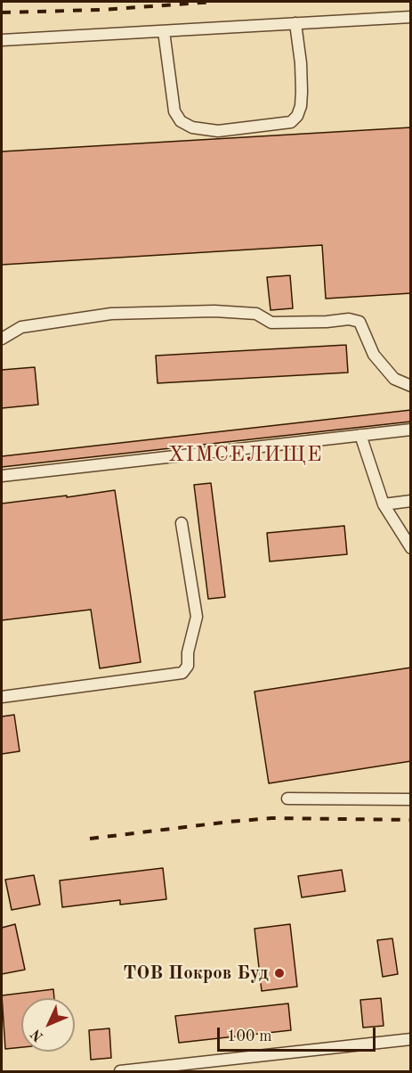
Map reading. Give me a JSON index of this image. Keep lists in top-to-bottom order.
{
  "districts": ["ХІМСЕЛИЩЕ"],
  "places": ["ТОВ Покров Буд"],
  "scale_bar": "100 m",
  "north": "bottom left"
}
